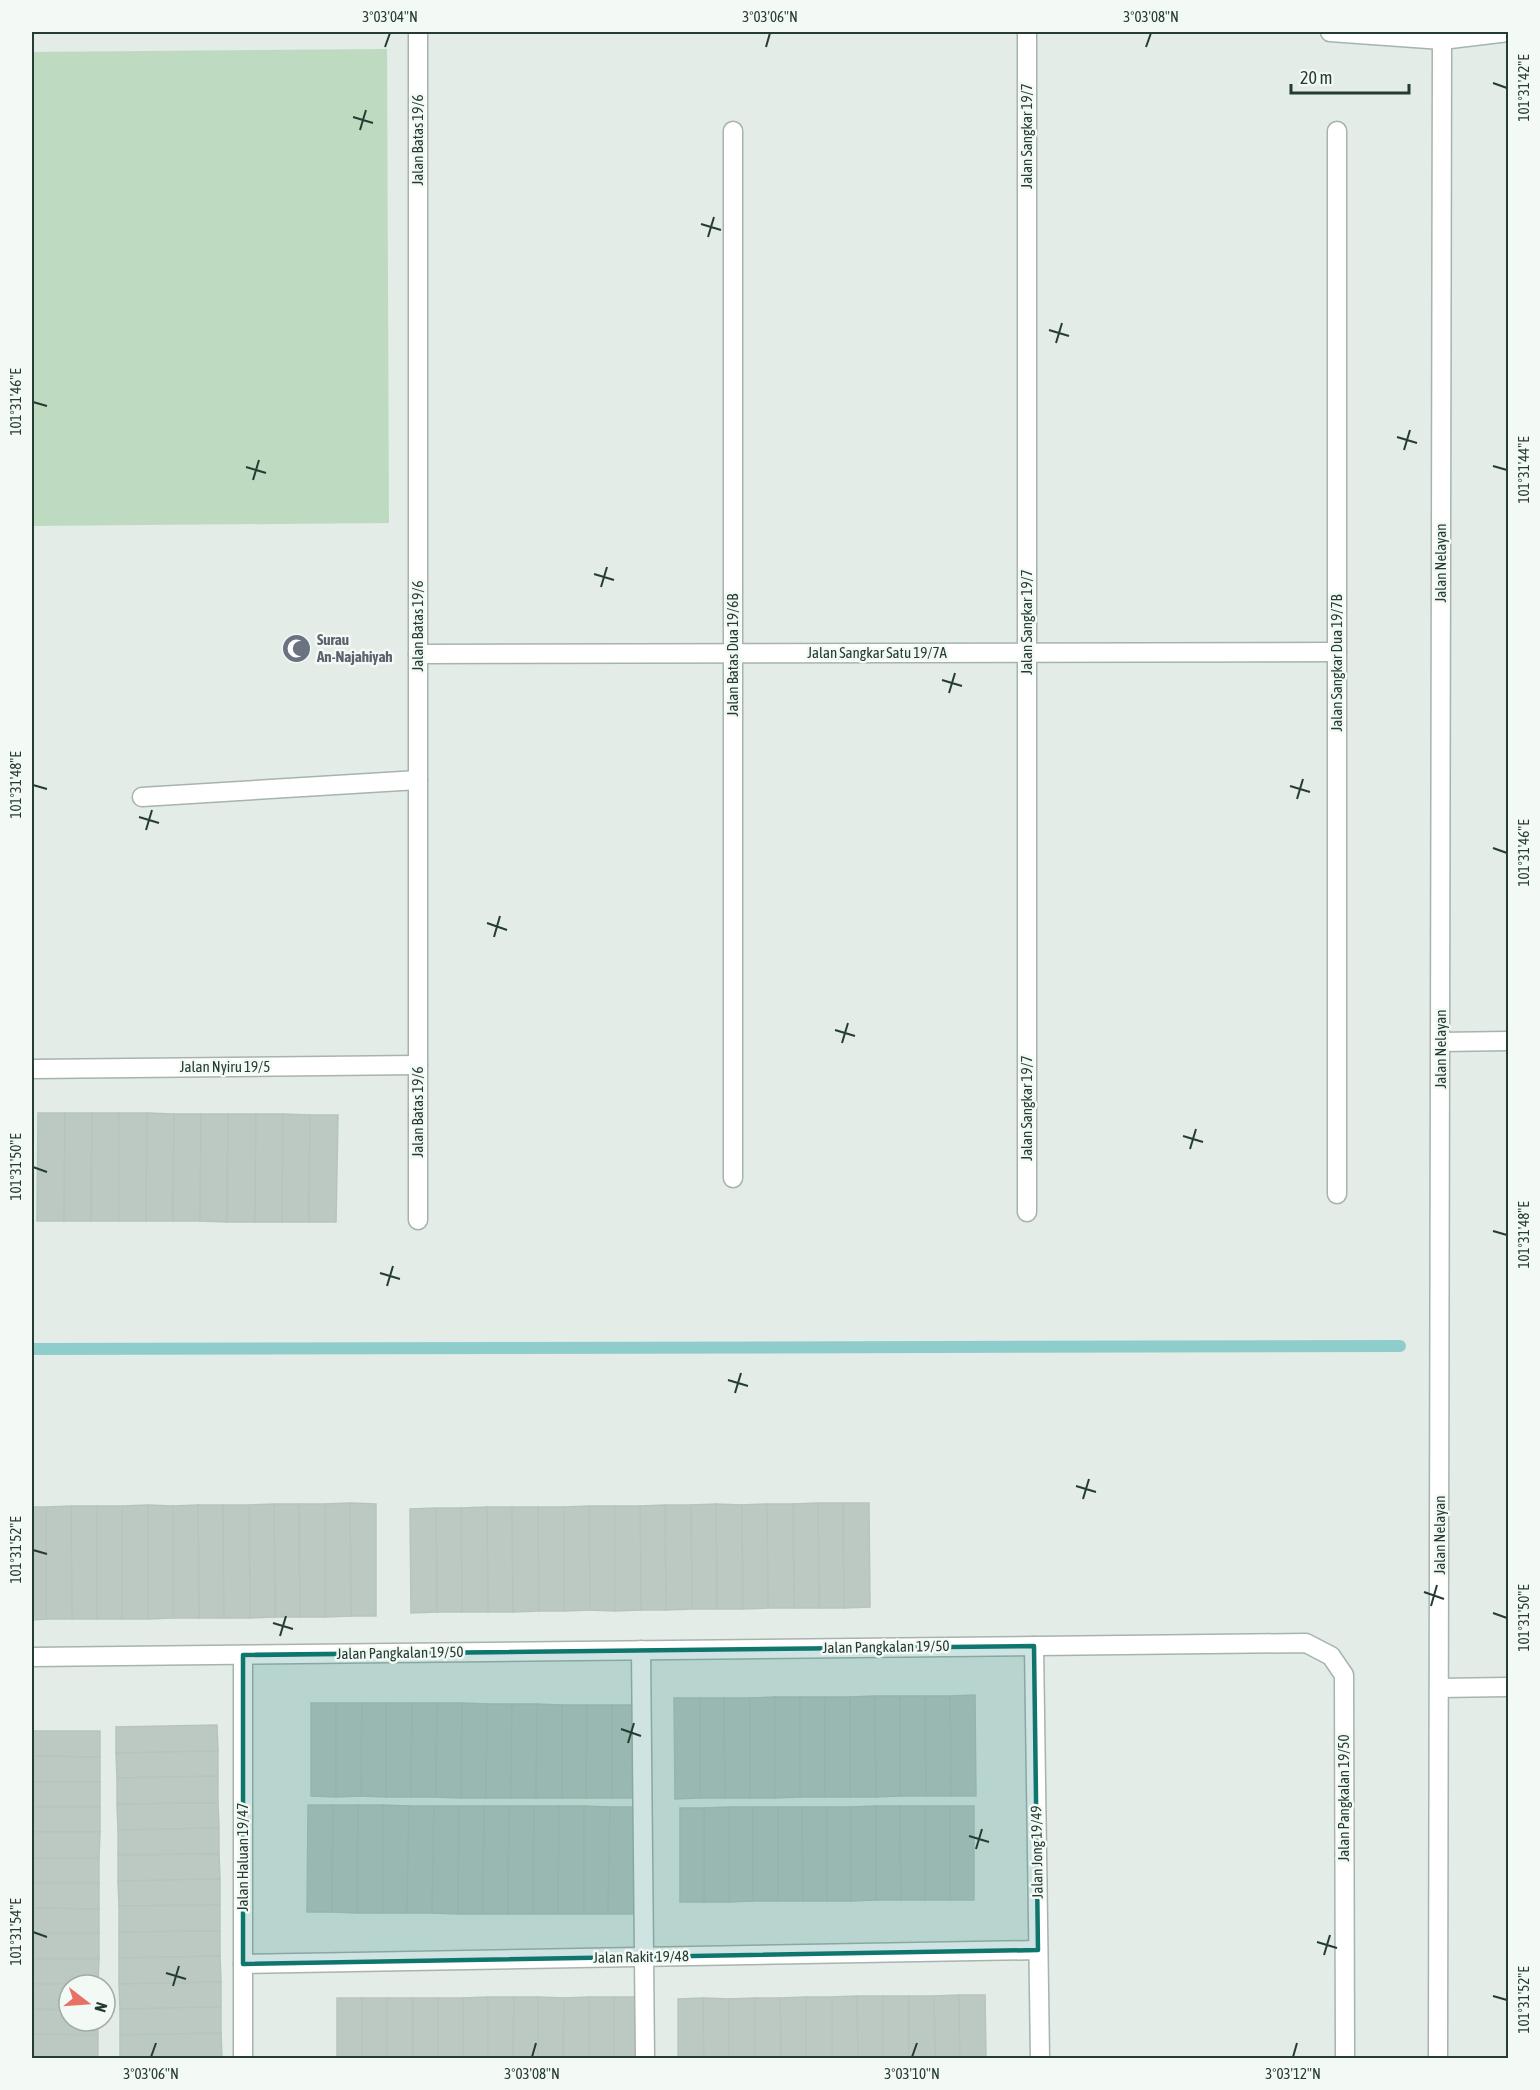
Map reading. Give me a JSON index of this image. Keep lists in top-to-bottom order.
{
  "streets": {
    "street": [
      "Jalan Sangkar 19/7",
      "Jalan Batas 19/6",
      "Jalan Nelayan",
      "Jalan Sangkar Satu 19/7A",
      "Jalan Batas Dua 19/6B",
      "Jalan Sangkar Dua 19/7B",
      "Jalan Nyiru 19/5",
      "Jalan Pangkalan 19/50",
      "Jalan Jong 19/49",
      "Jalan Haluan 19/47",
      "Jalan Rakit 19/48"
    ]
  },
  "crossings": [
    ["Jalan Sangkar 19/7", "Jalan Sangkar Satu 19/7A"],
    ["Jalan Batas 19/6", "Jalan Sangkar Satu 19/7A"],
    ["Jalan Batas 19/6", "Jalan Nyiru 19/5"],
    ["Jalan Sangkar Satu 19/7A", "Jalan Batas Dua 19/6B"],
    ["Jalan Sangkar Satu 19/7A", "Jalan Sangkar Dua 19/7B"],
    ["Jalan Pangkalan 19/50", "Jalan Jong 19/49"],
    ["Jalan Pangkalan 19/50", "Jalan Haluan 19/47"],
    ["Jalan Jong 19/49", "Jalan Rakit 19/48"],
    ["Jalan Haluan 19/47", "Jalan Rakit 19/48"]
  ],
  "places": {
    "mosque": ["Surau An-Najahiyah"]
  },
  "scale_bar": "20 m",
  "north": "right",
  "coordinates": [
    "3°03'04\"N",
    "3°03'06\"N",
    "3°03'08\"N",
    "101°31'42\"E",
    "101°31'46\"E",
    "101°31'44\"E",
    "101°31'48\"E",
    "101°31'50\"E",
    "101°31'52\"E",
    "101°31'54\"E",
    "3°03'10\"N",
    "3°03'12\"N"
  ]
}
